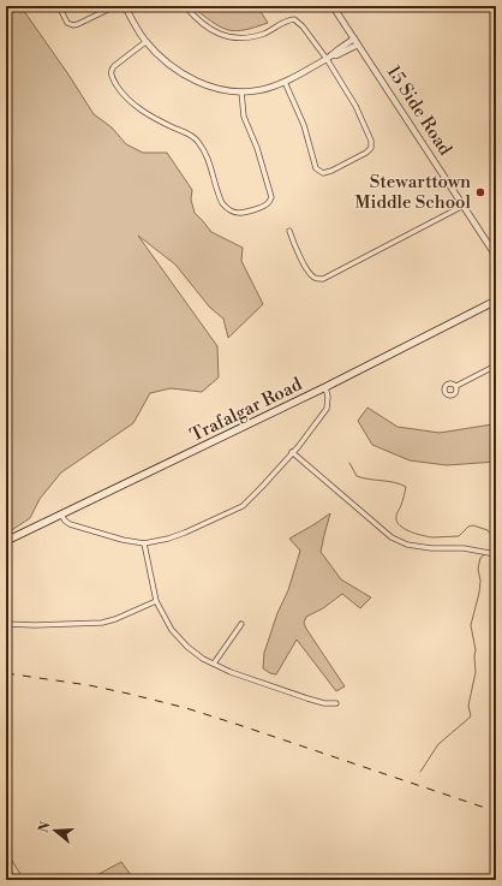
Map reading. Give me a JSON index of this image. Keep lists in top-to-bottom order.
{
  "streets": {
    "main road": ["Trafalgar Road"],
    "street": ["15 Side Road"]
  },
  "places": ["Stewarttown Middle School"],
  "north": "left"
}
